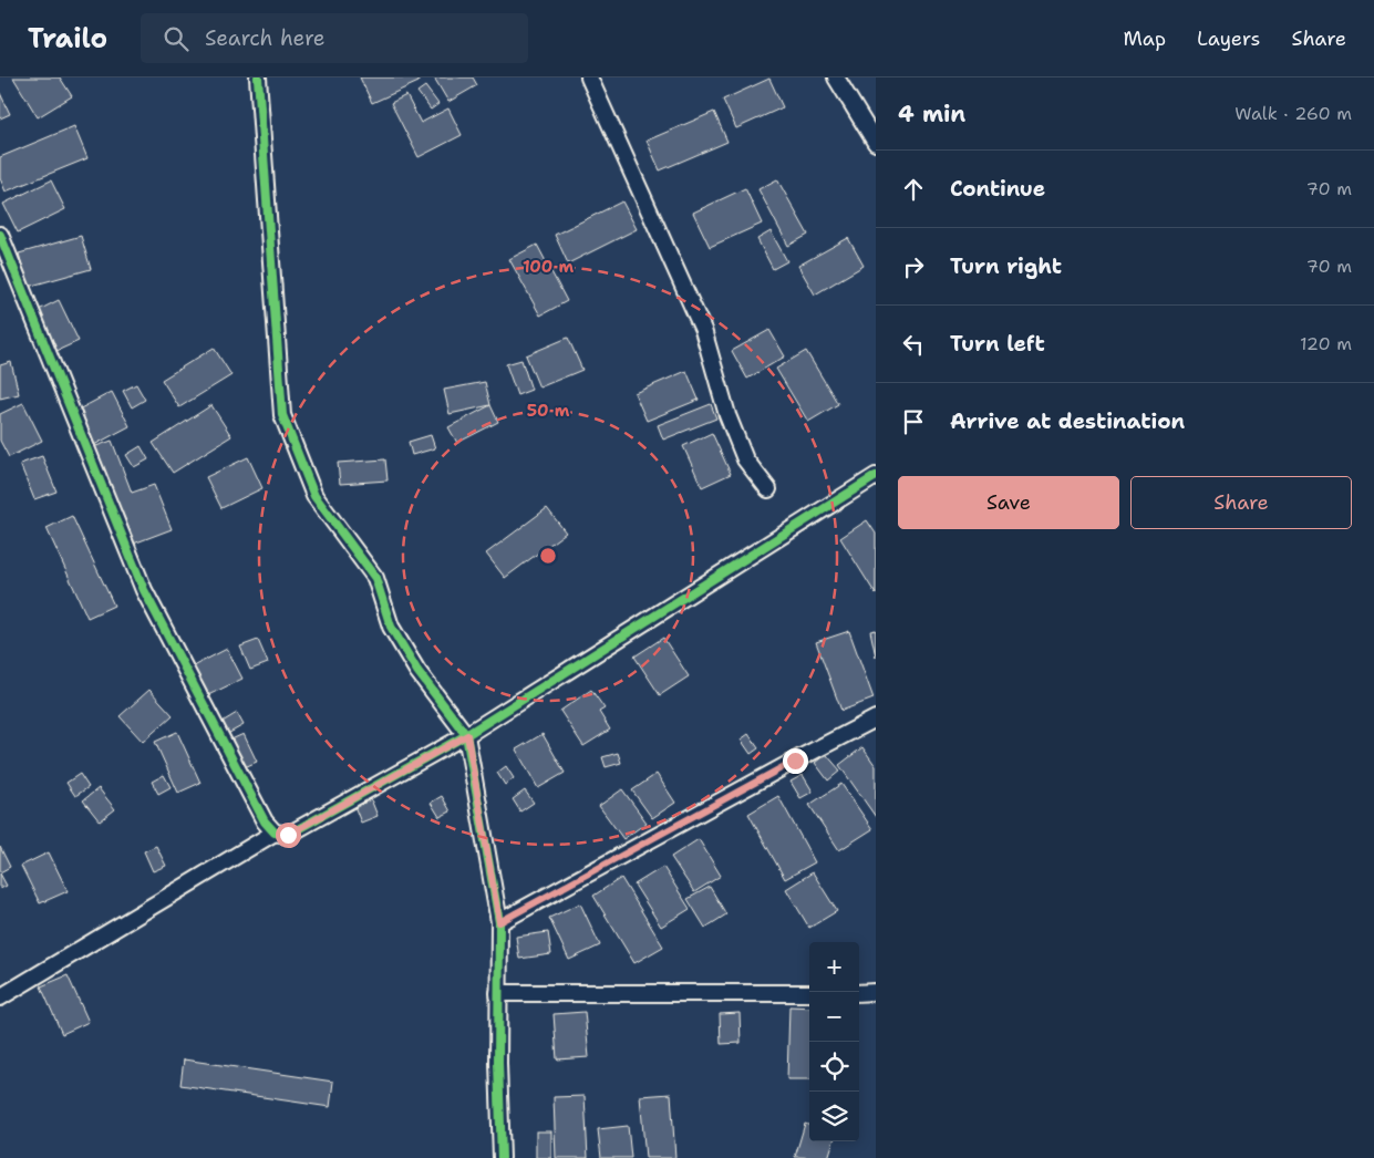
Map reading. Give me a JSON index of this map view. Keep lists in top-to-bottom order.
{
  "page": {
    "header": "Trailo",
    "search": "Search here",
    "nav": ["Map", "Layers", "Share"],
    "heading": ["4 min", "Walk · 260 m"],
    "list": [
      ["Continue", "70 m"],
      ["Turn right", "70 m"],
      ["Turn left", "120 m"],
      "Arrive at destination"
    ],
    "buttons": ["Save", "Share"],
    "map_buttons": ["+", "−"]
  },
  "rings": ["100 m", "50 m"]
}
